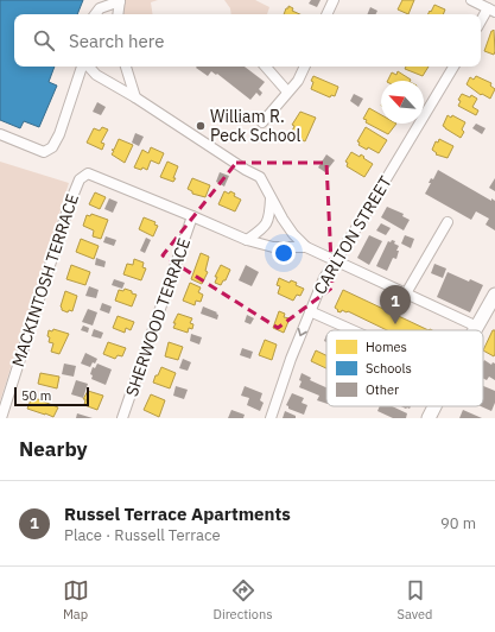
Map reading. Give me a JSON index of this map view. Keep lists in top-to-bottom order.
{
  "streets": {
    "street": ["CARLTON STREET", "MACKINTOSH TERRACE", "SHERWOOD TERRACE"]
  },
  "crossings": [
    ["MACKINTOSH TERRACE", "SHERWOOD TERRACE"]
  ],
  "places": ["William R. Peck School"],
  "legend": ["Homes", "Schools", "Other"],
  "scale_bar": "50 m",
  "north": "top left",
  "page": {
    "search": "Search here",
    "pins": "1",
    "scale": "50 m",
    "heading": "Nearby",
    "list": [
      {
        "mark": "1",
        "name": "Russel Terrace Apartments",
        "note": "Place · Russell Terrace",
        "value": "90 m"
      }
    ],
    "nav": ["Map", "Directions", "Saved"]
  }
}
